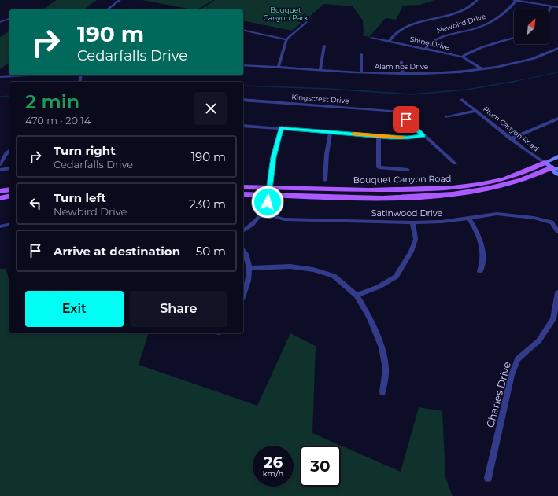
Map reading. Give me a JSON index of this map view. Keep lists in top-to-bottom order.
{
  "streets": {
    "main road": ["Plum Canyon Road", "Bouquet Canyon Road"],
    "street": [
      "Newbird Drive",
      "Shine Drive",
      "Alaminos Drive",
      "Kingscrest Drive",
      "Satinwood Drive",
      "Charles Drive"
    ]
  },
  "crossings": [
    ["Newbird Drive", "Shine Drive"],
    ["Shine Drive", "Alaminos Drive"],
    ["Plum Canyon Road", "Bouquet Canyon Road"]
  ],
  "parks": ["Bouquet Canyon Park"],
  "north": "top right",
  "page": {
    "turn": ["190 m", "Cedarfalls Drive"],
    "heading": ["2 min", "470 m · 20:14"],
    "list": [
      {
        "name": "Turn right",
        "note": "Cedarfalls Drive",
        "value": "190 m"
      },
      {
        "name": "Turn left",
        "note": "Newbird Drive",
        "value": "230 m"
      },
      {
        "name": "Arrive at destination",
        "value": "50 m"
      }
    ],
    "buttons": ["Exit", "Share"],
    "speed": "26 km/h",
    "limit": "30"
  }
}
